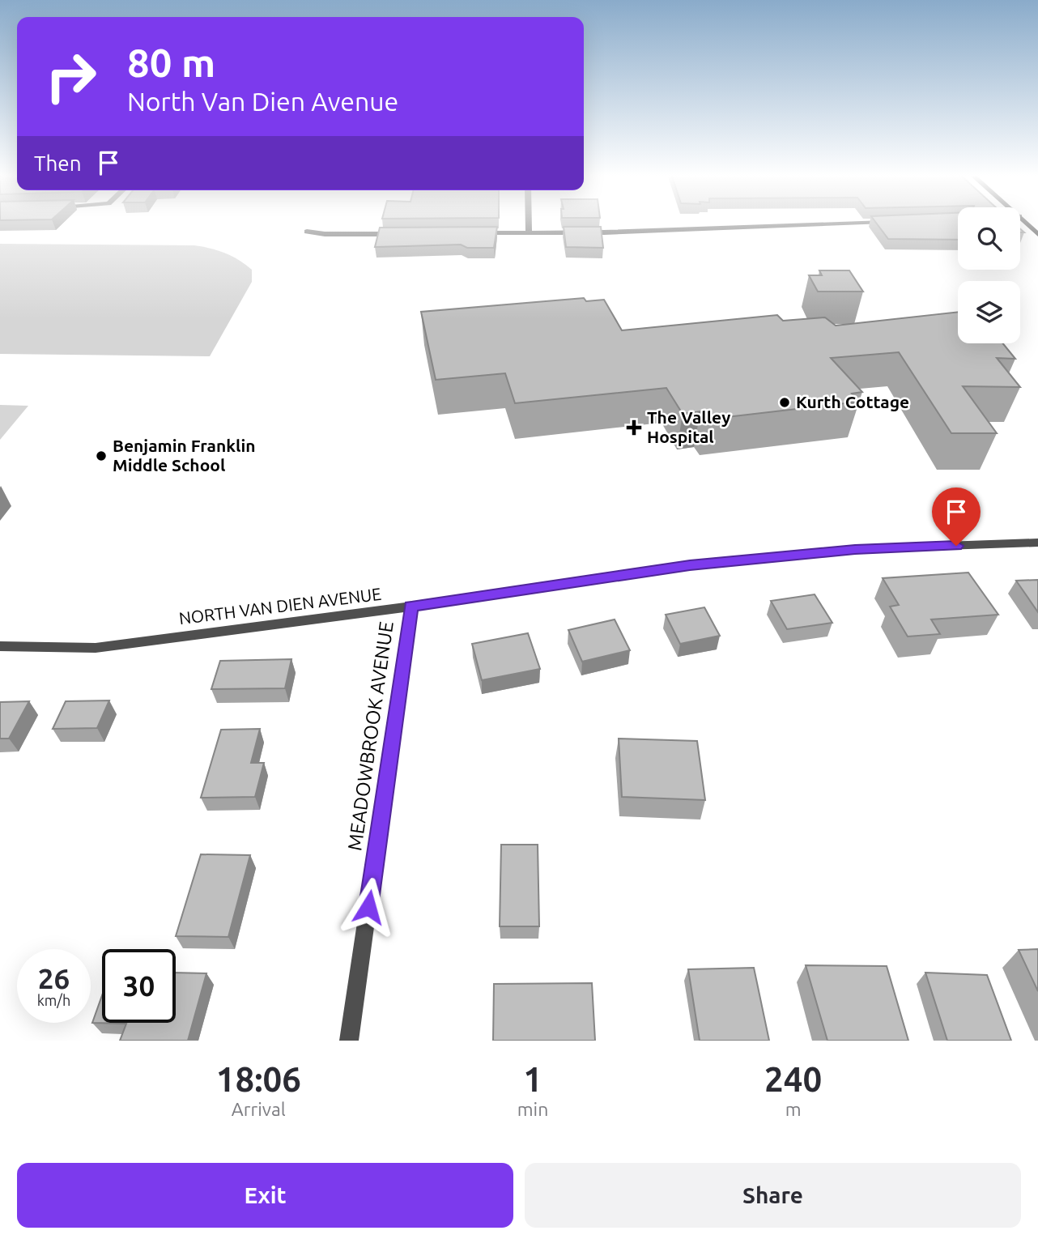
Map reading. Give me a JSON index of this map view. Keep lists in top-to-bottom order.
{
  "streets": {
    "street": ["NORTH VAN DIEN AVENUE", "MEADOWBROOK AVENUE"]
  },
  "crossings": [
    ["NORTH VAN DIEN AVENUE", "MEADOWBROOK AVENUE"]
  ],
  "places": {
    "other": ["Kurth Cottage", "Benjamin Franklin Middle School"],
    "health": ["The Valley Hospital"]
  },
  "page": {
    "turn": ["80 m", "North Van Dien Avenue"],
    "then": "Then",
    "speed": "26 km/h",
    "limit": "30",
    "eta": [
      "18:06",
      "Arrival",
      "1",
      "min",
      "240",
      "m"
    ],
    "buttons": ["Exit", "Share"]
  }
}
